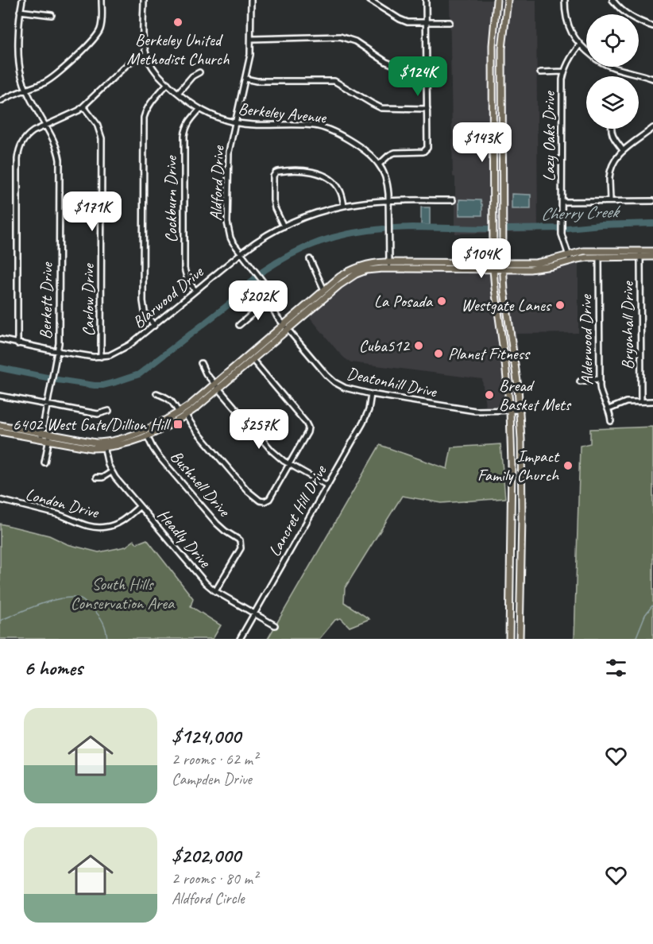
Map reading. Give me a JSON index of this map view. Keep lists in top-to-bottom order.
{
  "streets": {
    "street": [
      "Berkeley Avenue",
      "Lazy Oaks Drive",
      "Aldford Drive",
      "Cockburn Drive",
      "Blarwood Drive",
      "Carlow Drive",
      "Berkett Drive",
      "Bryonhall Drive",
      "Alderwood Drive",
      "Deatonhill Drive",
      "Bushnell Drive",
      "London Drive",
      "Lancret Hill Drive",
      "Headly Drive"
    ]
  },
  "crossings": [
    ["Berkeley Avenue", "Aldford Drive"],
    ["Berkeley Avenue", "Cockburn Drive"],
    ["Berkeley Avenue", "Blarwood Drive"],
    ["Aldford Drive", "Blarwood Drive"],
    ["Aldford Drive", "Deatonhill Drive"],
    ["Cockburn Drive", "Blarwood Drive"],
    ["Blarwood Drive", "Carlow Drive"],
    ["Blarwood Drive", "Berkett Drive"],
    ["Deatonhill Drive", "Lancret Hill Drive"],
    ["Bushnell Drive", "Headly Drive"],
    ["London Drive", "Headly Drive"],
    ["Lancret Hill Drive", "Headly Drive"]
  ],
  "water": ["Cherry Creek"],
  "parks": ["South Hills Conservation Area"],
  "places": {
    "other": [
      "Berkeley United Methodist Church",
      "La Posada",
      "Westgate Lanes",
      "Cuba512",
      "Planet Fitness",
      "Bread Basket Mets",
      "Impact Family Church"
    ],
    "transit": ["6402 West Gate/Dillion Hill"]
  },
  "page": {
    "price": [
      "$124K",
      "$143K",
      "$171K",
      "$104K",
      "$202K",
      "$257K"
    ],
    "heading": "6 homes",
    "list": [
      {
        "name": "$124,000",
        "note": "2 rooms · 62 m² · Campden Drive"
      },
      {
        "name": "$202,000",
        "note": "2 rooms · 80 m² · Aldford Circle"
      }
    ]
  }
}
